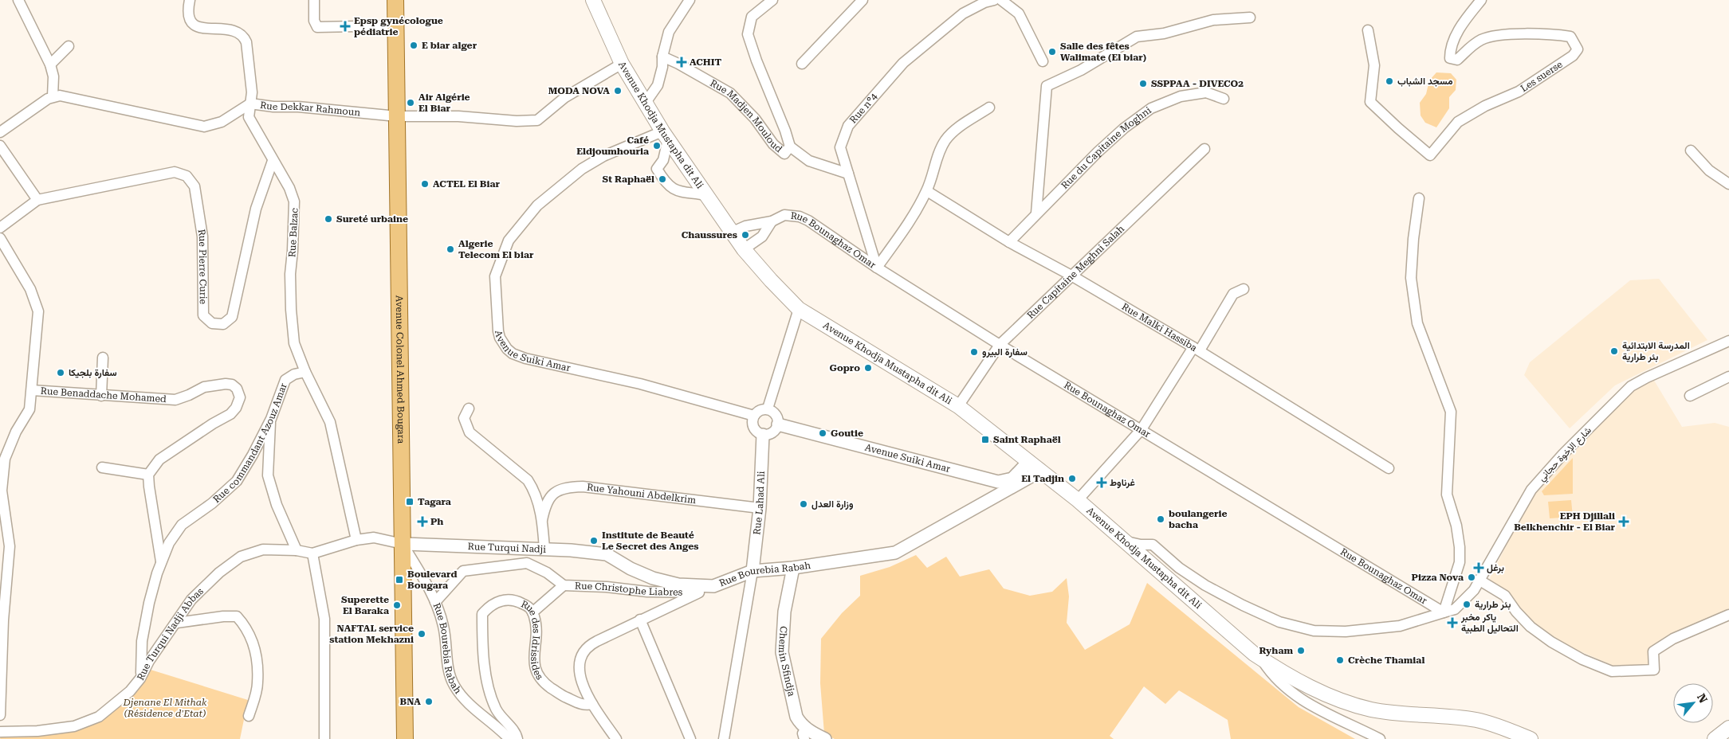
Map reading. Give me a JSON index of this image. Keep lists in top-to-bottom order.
{
  "streets": {
    "main road": ["Avenue Khodja Mustapha dit Ali", "Avenue Colonel Ahmed Bougara"],
    "street": [
      "Les suerse",
      "Rue Dekkar Rahmoun",
      "Rue n°4",
      "Rue Madjen Mouloud",
      "Rue du Capitaine Moghni",
      "Rue Balzac",
      "Rue Bounaghaz Omar",
      "Rue Pierre Curie",
      "Rue Capitaine Meghni Salah",
      "Rue Malki Hassiba",
      "Avenue Suiki Amar",
      "Rue Benaddache Mohamed",
      "Rue commandant Azouz Amar",
      "شارع الإخوة حجاني",
      "Rue Yahouni Abdelkrim",
      "Rue Lahad Ali",
      "Rue Turqui Nadji",
      "Rue Bourebia Rabah",
      "Rue Christophe Liabres",
      "Rue Turqui Nadji Abbas",
      "Rue des Idrissides",
      "Chemin Sfindja"
    ]
  },
  "crossings": [
    ["Rue Dekkar Rahmoun", "Avenue Khodja Mustapha dit Ali"],
    ["Rue Dekkar Rahmoun", "Rue Balzac"],
    ["Rue Dekkar Rahmoun", "Avenue Colonel Ahmed Bougara"],
    ["Rue n°4", "Rue Madjen Mouloud"],
    ["Rue n°4", "Rue Bounaghaz Omar"],
    ["Avenue Khodja Mustapha dit Ali", "Rue Bounaghaz Omar"],
    ["Avenue Khodja Mustapha dit Ali", "Rue Capitaine Meghni Salah"],
    ["Avenue Khodja Mustapha dit Ali", "Avenue Suiki Amar"],
    ["Avenue Khodja Mustapha dit Ali", "شارع الإخوة حجاني"],
    ["Avenue Khodja Mustapha dit Ali", "Rue Bourebia Rabah"],
    ["Rue du Capitaine Moghni", "Rue Malki Hassiba"],
    ["Rue Balzac", "Rue Pierre Curie"],
    ["Rue Balzac", "Rue commandant Azouz Amar"],
    ["Rue Bounaghaz Omar", "Rue Capitaine Meghni Salah"],
    ["Rue Bounaghaz Omar", "شارع الإخوة حجاني"],
    ["Rue Capitaine Meghni Salah", "Rue Malki Hassiba"],
    ["Avenue Suiki Amar", "Rue Lahad Ali"],
    ["Avenue Suiki Amar", "Rue Bourebia Rabah"],
    ["Avenue Colonel Ahmed Bougara", "Rue Turqui Nadji"],
    ["Avenue Colonel Ahmed Bougara", "Rue Bourebia Rabah"],
    ["Rue commandant Azouz Amar", "Rue Turqui Nadji Abbas"],
    ["Rue Yahouni Abdelkrim", "Rue Lahad Ali"],
    ["Rue Lahad Ali", "Rue Bourebia Rabah"],
    ["Rue Turqui Nadji", "Rue Bourebia Rabah"],
    ["Rue Turqui Nadji", "Rue Turqui Nadji Abbas"],
    ["Rue Bourebia Rabah", "Rue Christophe Liabres"],
    ["Rue Bourebia Rabah", "Rue des Idrissides"],
    ["Rue Bourebia Rabah", "Chemin Sfindja"]
  ],
  "parks": ["Djenane El Mithak (Résidence d'Etat)"],
  "places": {
    "health": [
      "Epsp gynécologue pédiatrie",
      "ACHIT",
      "غرناوط",
      "Ph",
      "EPH Djillali Belkhenchir - El Biar",
      "برغل",
      "ياكر مخبر التحاليل الطبية"
    ],
    "other": [
      "E biar alger",
      "Salle des fêtes Walimate (El biar)",
      "مسجد الشباب",
      "SSPPAA - DIVECO2",
      "MODA NOVA",
      "Air Algérie El Biar",
      "Café Eldjoumhouria",
      "St Raphaël",
      "ACTEL El Biar",
      "Sureté urbaine",
      "Chaussures",
      "Algerie Telecom El biar",
      "المدرسة الابتدائية بئر طرارية",
      "سفارة البيرو",
      "Gopro",
      "سفارة بلجيكا",
      "Goutie",
      "El Tadjin",
      "وزارة العدل",
      "boulangerie bacha",
      "Institute de Beauté Le Secret des Anges",
      "Pizza Nova",
      "بئر طرارية",
      "Superette El Baraka",
      "NAFTAL service station Mekhazni",
      "Ryham",
      "Crèche Thamial",
      "BNA"
    ],
    "transit": ["Saint Raphaël", "Tagara", "Boulevard Bougara"]
  },
  "north": "top right"
}
